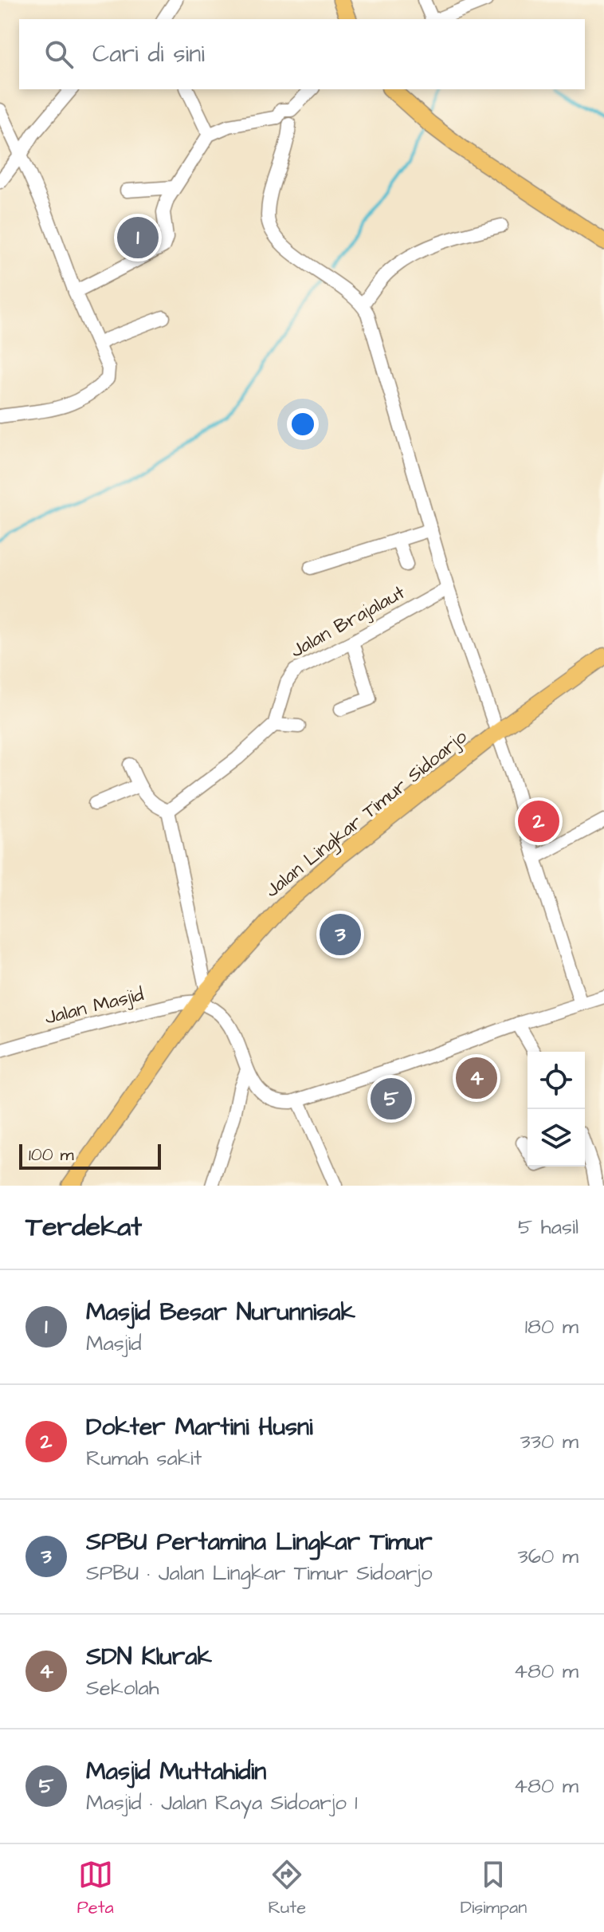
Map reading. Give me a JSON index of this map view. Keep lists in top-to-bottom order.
{
  "streets": {
    "main road": ["Jalan Lingkar Timur Sidoarjo"],
    "street": ["Jalan Brajalaut", "Jalan Masjid"]
  },
  "crossings": [
    ["Jalan Lingkar Timur Sidoarjo", "Jalan Masjid"]
  ],
  "scale_bar": "100 m",
  "page": {
    "search": "Cari di sini",
    "pins": [
      "1",
      "2",
      "3",
      "4",
      "5"
    ],
    "scale": "100 m",
    "heading": ["Terdekat", "5 hasil"],
    "list": [
      {
        "mark": "1",
        "name": "Masjid Besar Nurunnisak",
        "note": "Masjid",
        "value": "180 m"
      },
      {
        "mark": "2",
        "name": "Dokter Martini Husni",
        "note": "Rumah sakit",
        "value": "330 m"
      },
      {
        "mark": "3",
        "name": "SPBU Pertamina Lingkar Timur",
        "note": "SPBU · Jalan Lingkar Timur Sidoarjo",
        "value": "360 m"
      },
      {
        "mark": "4",
        "name": "SDN Klurak",
        "note": "Sekolah",
        "value": "480 m"
      },
      {
        "mark": "5",
        "name": "Masjid Muttahidin",
        "note": "Masjid · Jalan Raya Sidoarjo 1",
        "value": "480 m"
      }
    ],
    "nav": ["Peta", "Rute", "Disimpan"]
  }
}
